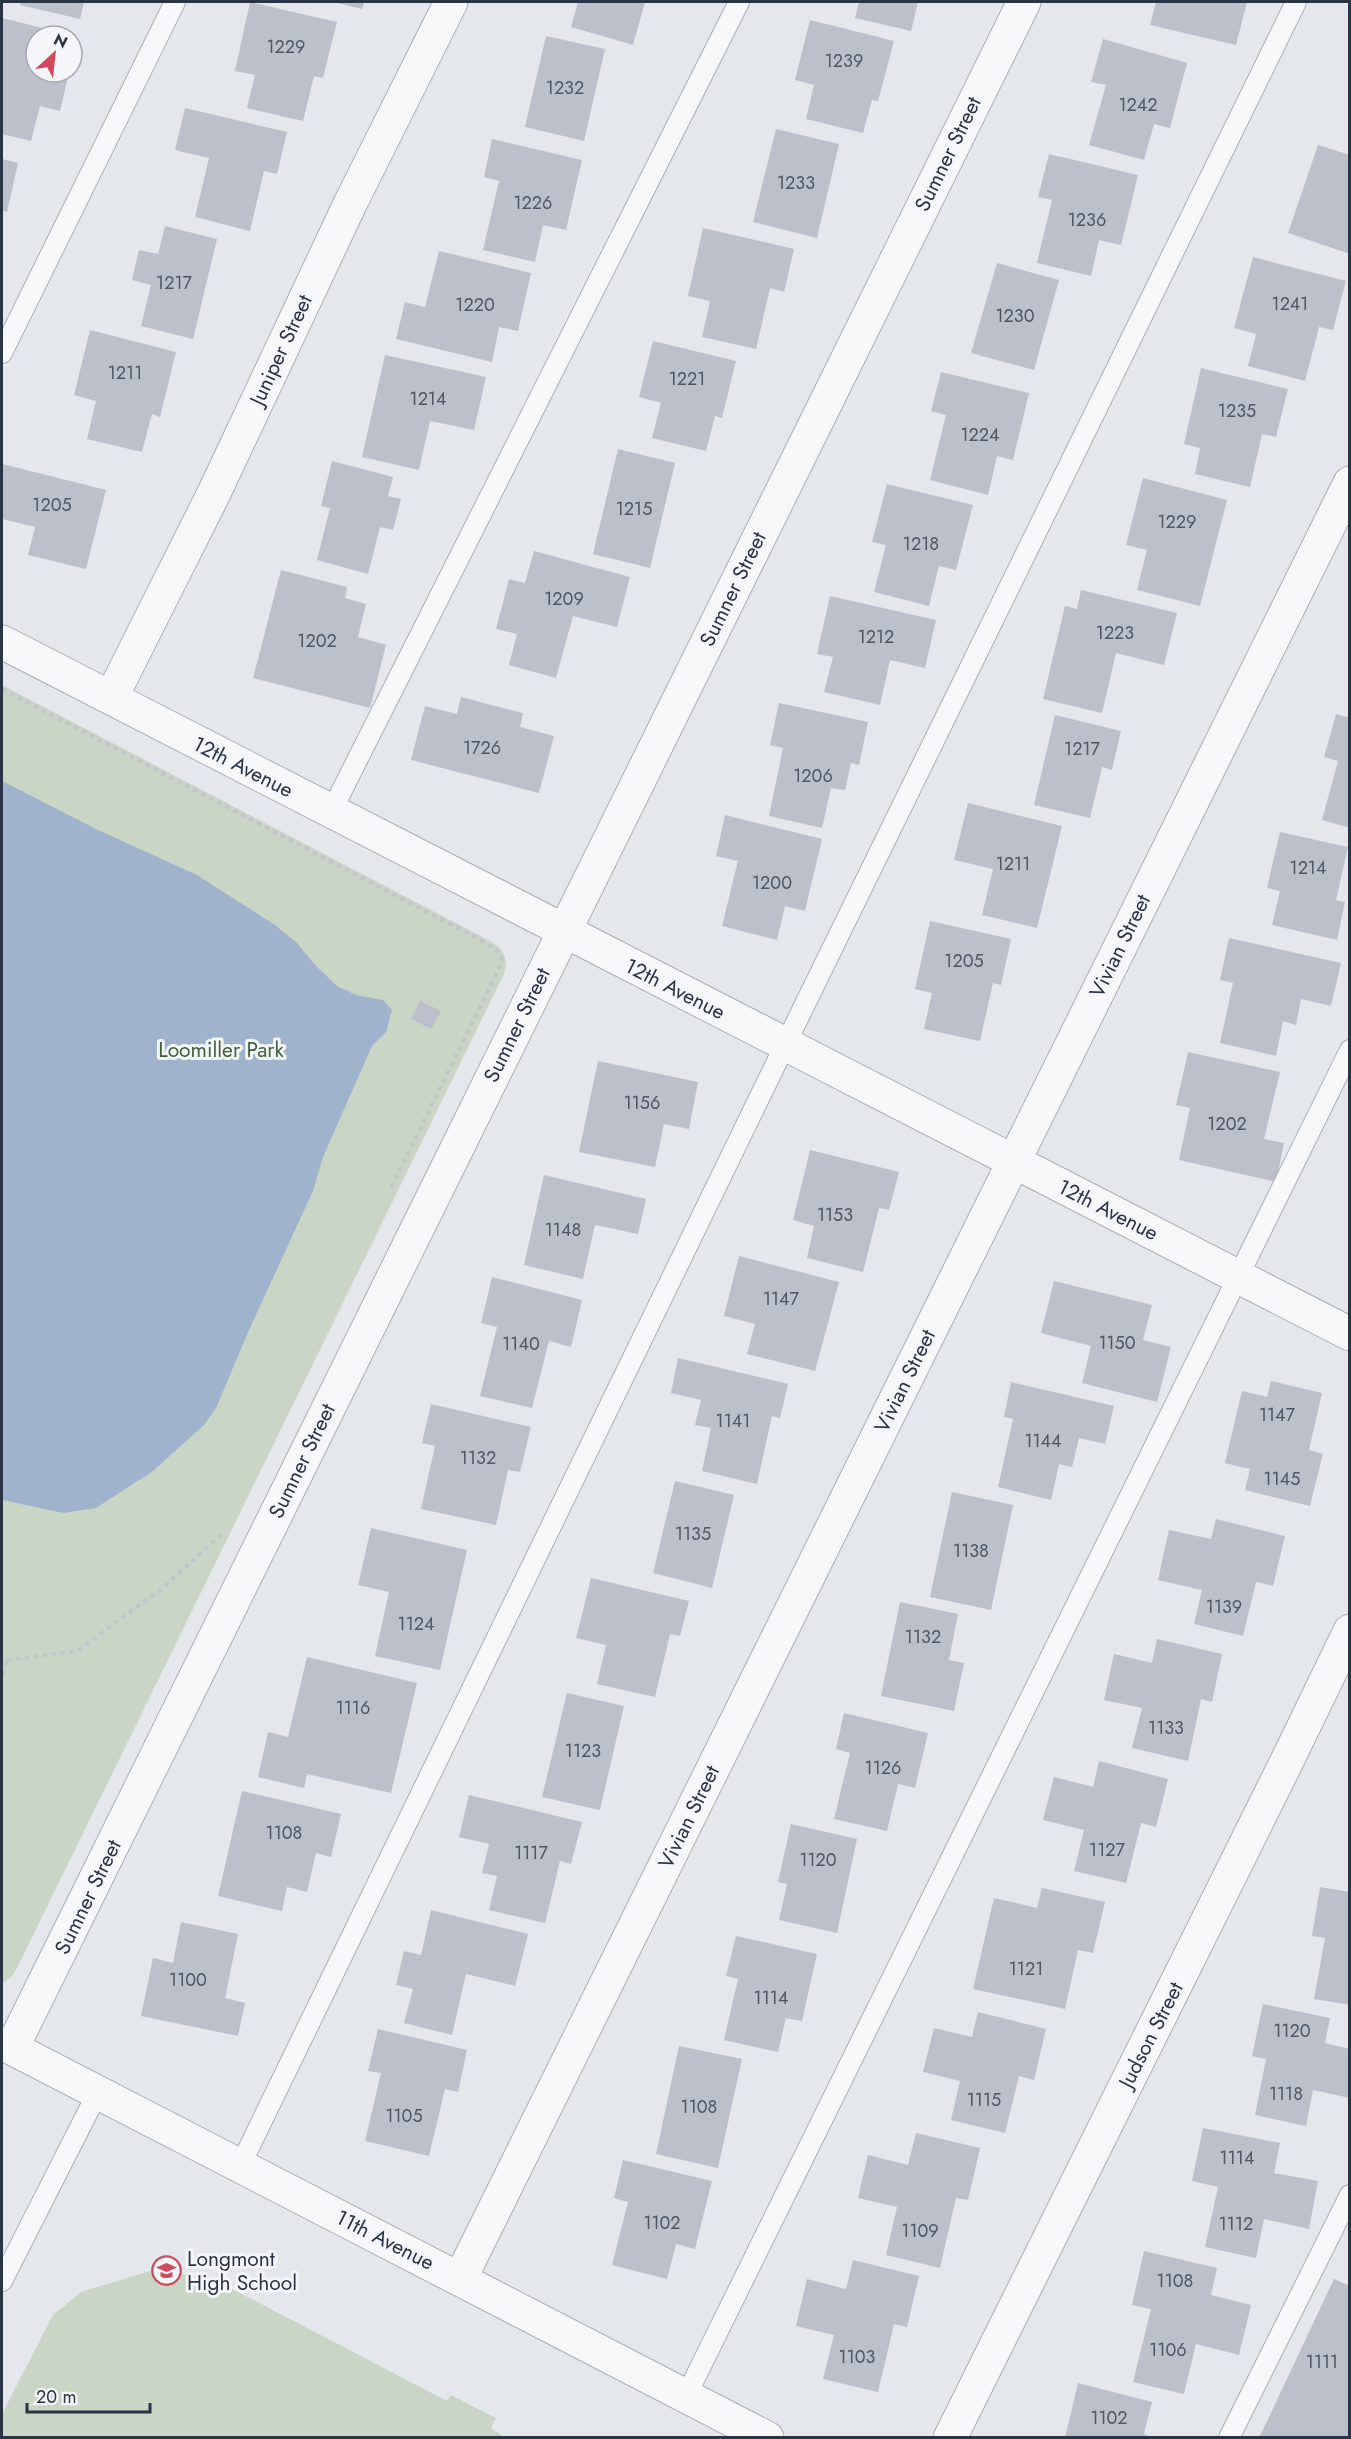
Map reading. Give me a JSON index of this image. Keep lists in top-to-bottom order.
{
  "streets": {
    "street": [
      "Sumner Street",
      "Juniper Street",
      "12th Avenue",
      "Vivian Street",
      "Judson Street",
      "11th Avenue"
    ]
  },
  "crossings": [
    ["Sumner Street", "12th Avenue"],
    ["Sumner Street", "11th Avenue"],
    ["Juniper Street", "12th Avenue"],
    ["12th Avenue", "Vivian Street"],
    ["Vivian Street", "11th Avenue"]
  ],
  "parks": ["Loomiller Park"],
  "places": {
    "school or university": ["Longmont High School"]
  },
  "house_numbers": [
    "1229",
    "1239",
    "1232",
    "1242",
    "1233",
    "1226",
    "1236",
    "1217",
    "1241",
    "1220",
    "1230",
    "1211",
    "1221",
    "1214",
    "1235",
    "1224",
    "1205",
    "1215",
    "1229",
    "1218",
    "1209",
    "1223",
    "1212",
    "1202",
    "1726",
    "1217",
    "1206",
    "1211",
    "1214",
    "1200",
    "1205",
    "1156",
    "1202",
    "1153",
    "1148",
    "1147",
    "1150",
    "1140",
    "1147",
    "1141",
    "1144",
    "1132",
    "1145",
    "1135",
    "1138",
    "1139",
    "1124",
    "1132",
    "1116",
    "1133",
    "1123",
    "1126",
    "1108",
    "1127",
    "1117",
    "1120",
    "1121",
    "1100",
    "1114",
    "1120",
    "1118",
    "1115",
    "1108",
    "1105",
    "1114",
    "1102",
    "1112",
    "1109",
    "1108",
    "1106",
    "1103",
    "1111",
    "1102"
  ],
  "scale_bar": "20 m",
  "north": "top right"
}
